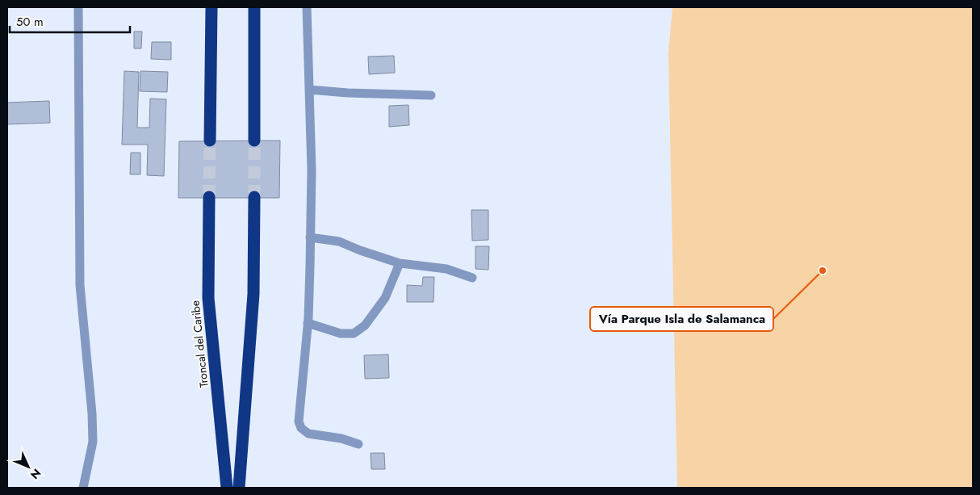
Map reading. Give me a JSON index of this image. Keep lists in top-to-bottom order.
{
  "streets": {
    "highway": ["Troncal del Caribe"]
  },
  "places": ["Vía Parque Isla de Salamanca"],
  "scale_bar": "50 m",
  "north": "bottom right"
}
